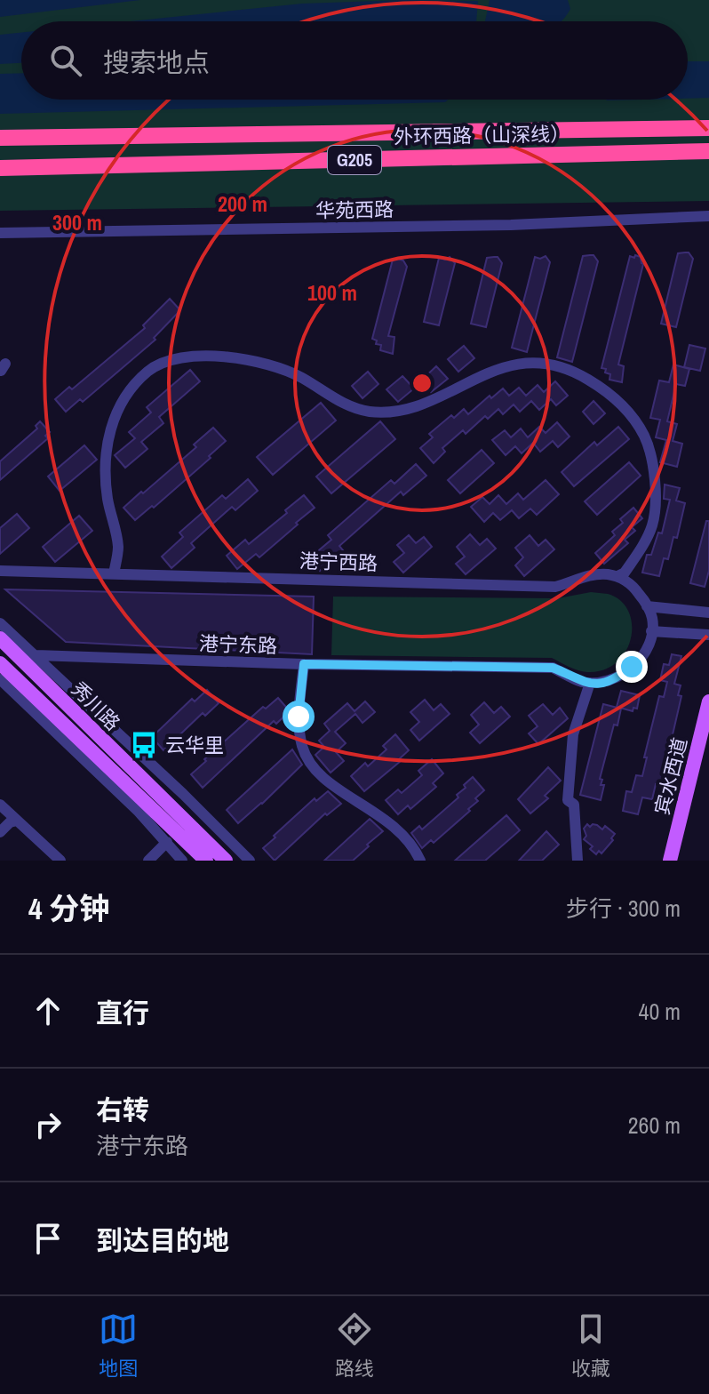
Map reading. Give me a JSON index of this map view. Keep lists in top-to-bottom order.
{
  "streets": {
    "highway": ["外环西路（山深线）", "G205"],
    "main road": ["秀川路", "宾水西道"],
    "street": ["华苑西路", "港宁西路", "港宁东路"]
  },
  "places": {
    "bus stop": ["云华里"]
  },
  "page": {
    "search": "搜索地点",
    "heading": ["4 分钟", "步行 · 300 m"],
    "list": [
      ["直行", "40 m"],
      ["右转", "港宁东路", "260 m"],
      "到达目的地"
    ],
    "nav": ["地图", "路线", "收藏"]
  },
  "rings": ["200 m", "300 m", "100 m"]
}
